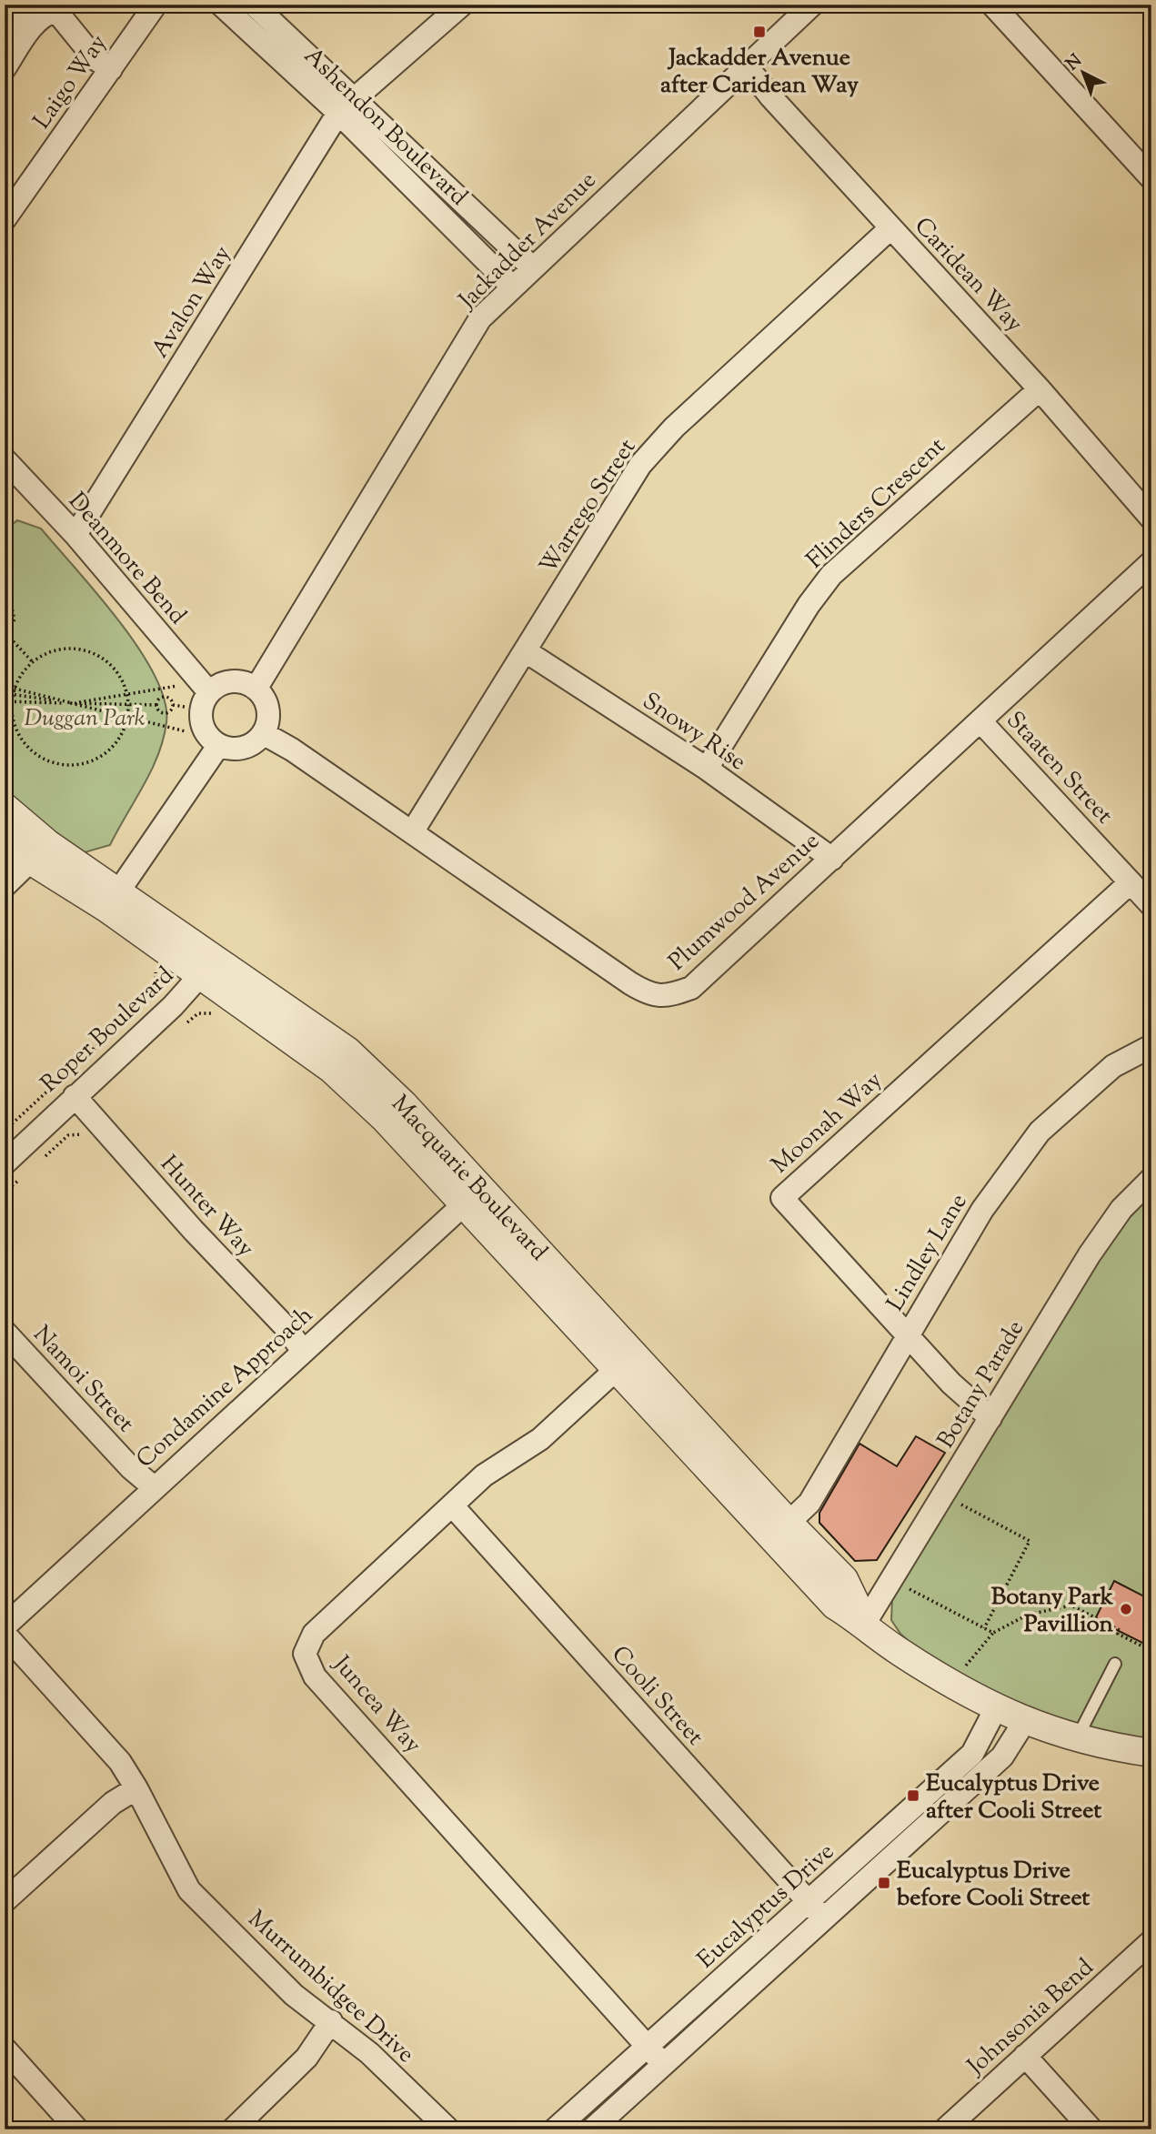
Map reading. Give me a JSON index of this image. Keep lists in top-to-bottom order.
{
  "streets": {
    "street": [
      "Laigo Way",
      "Ashendon Boulevard",
      "Jackadder Avenue",
      "Caridean Way",
      "Avalon Way",
      "Flinders Crescent",
      "Warrego Street",
      "Deanmore Bend",
      "Snowy Rise",
      "Staaten Street",
      "Plumwood Avenue",
      "Roper Boulevard",
      "Moonah Way",
      "Macquarie Boulevard",
      "Hunter Way",
      "Lindley Lane",
      "Namoi Street",
      "Botany Parade",
      "Condamine Approach",
      "Cooli Street",
      "Juncea Way",
      "Eucalyptus Drive",
      "Murrumbidgee Drive",
      "Johnsonia Bend"
    ]
  },
  "crossings": [
    ["Ashendon Boulevard", "Jackadder Avenue"],
    ["Ashendon Boulevard", "Avalon Way"],
    ["Jackadder Avenue", "Caridean Way"],
    ["Jackadder Avenue", "Deanmore Bend"],
    ["Jackadder Avenue", "Plumwood Avenue"],
    ["Caridean Way", "Flinders Crescent"],
    ["Caridean Way", "Warrego Street"],
    ["Avalon Way", "Deanmore Bend"],
    ["Flinders Crescent", "Snowy Rise"],
    ["Warrego Street", "Snowy Rise"],
    ["Warrego Street", "Plumwood Avenue"],
    ["Deanmore Bend", "Plumwood Avenue"],
    ["Snowy Rise", "Plumwood Avenue"],
    ["Staaten Street", "Plumwood Avenue"],
    ["Staaten Street", "Moonah Way"],
    ["Roper Boulevard", "Macquarie Boulevard"],
    ["Roper Boulevard", "Hunter Way"],
    ["Moonah Way", "Lindley Lane"],
    ["Moonah Way", "Botany Parade"],
    ["Macquarie Boulevard", "Lindley Lane"],
    ["Macquarie Boulevard", "Botany Parade"],
    ["Macquarie Boulevard", "Condamine Approach"],
    ["Macquarie Boulevard", "Juncea Way"],
    ["Macquarie Boulevard", "Eucalyptus Drive"],
    ["Hunter Way", "Condamine Approach"],
    ["Namoi Street", "Condamine Approach"],
    ["Cooli Street", "Juncea Way"],
    ["Cooli Street", "Eucalyptus Drive"],
    ["Juncea Way", "Eucalyptus Drive"]
  ],
  "parks": ["Duggan Park"],
  "places": {
    "transit": ["Jackadder Avenue after Caridean Way", "Eucalyptus Drive after Cooli Street", "Eucalyptus Drive before Cooli Street"],
    "other": ["Botany Park Pavillion"]
  },
  "north": "top left"
}
